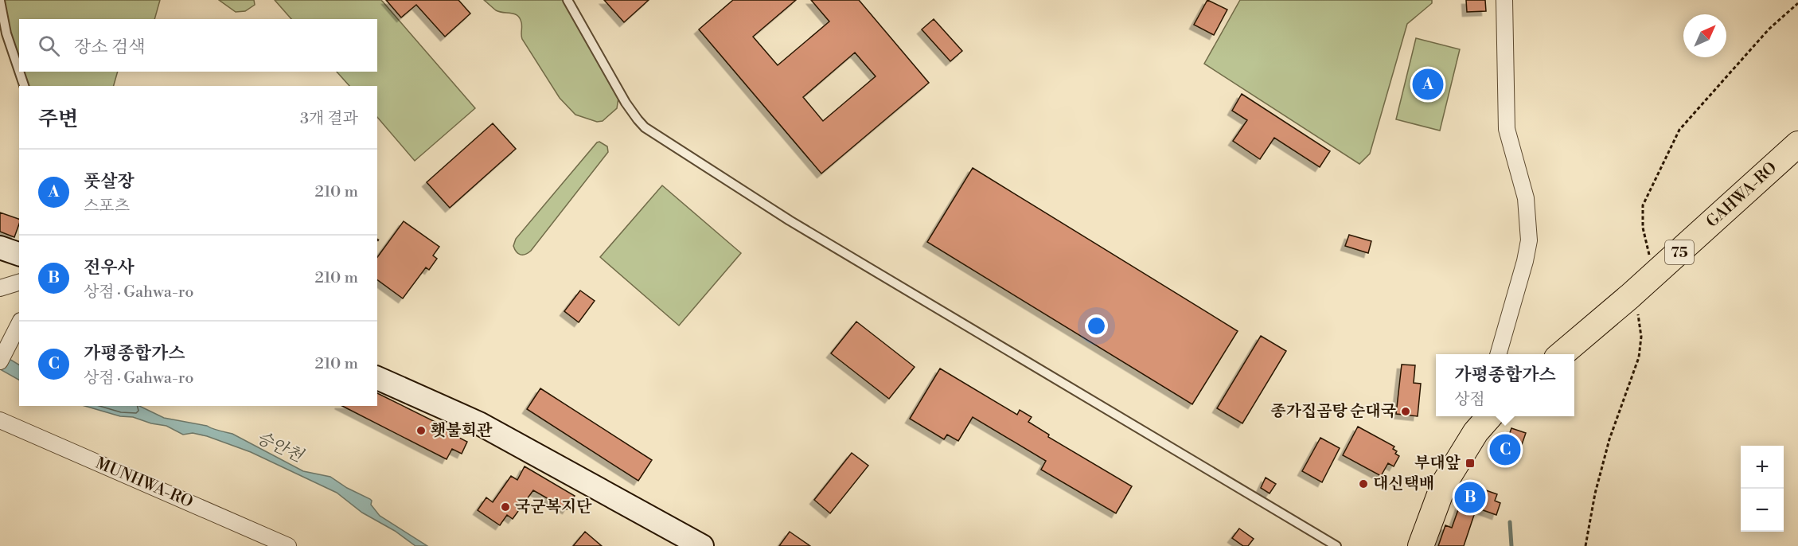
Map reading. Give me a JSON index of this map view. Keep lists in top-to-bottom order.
{
  "streets": {
    "main road": ["GAHWA-RO", "75"],
    "street": ["MUNHWA-RO"]
  },
  "water": ["승안천"],
  "places": {
    "other": [
      "종가집곰탕 순대국",
      "횃불회관",
      "대신택배",
      "국군복지단"
    ],
    "transit": ["부대앞"]
  },
  "north": "top right",
  "page": {
    "search": "장소 검색",
    "pins": ["A", "C", "B"],
    "heading": ["주변", "3개 결과"],
    "list": [
      {
        "mark": "A",
        "name": "풋살장",
        "note": "스포츠",
        "value": "210 m"
      },
      {
        "mark": "B",
        "name": "전우사",
        "note": "상점 · Gahwa-ro",
        "value": "210 m"
      },
      {
        "mark": "C",
        "name": "가평종합가스",
        "note": "상점 · Gahwa-ro",
        "value": "210 m"
      }
    ],
    "popup": ["가평종합가스", "상점"],
    "map_buttons": ["+", "−"]
  }
}
